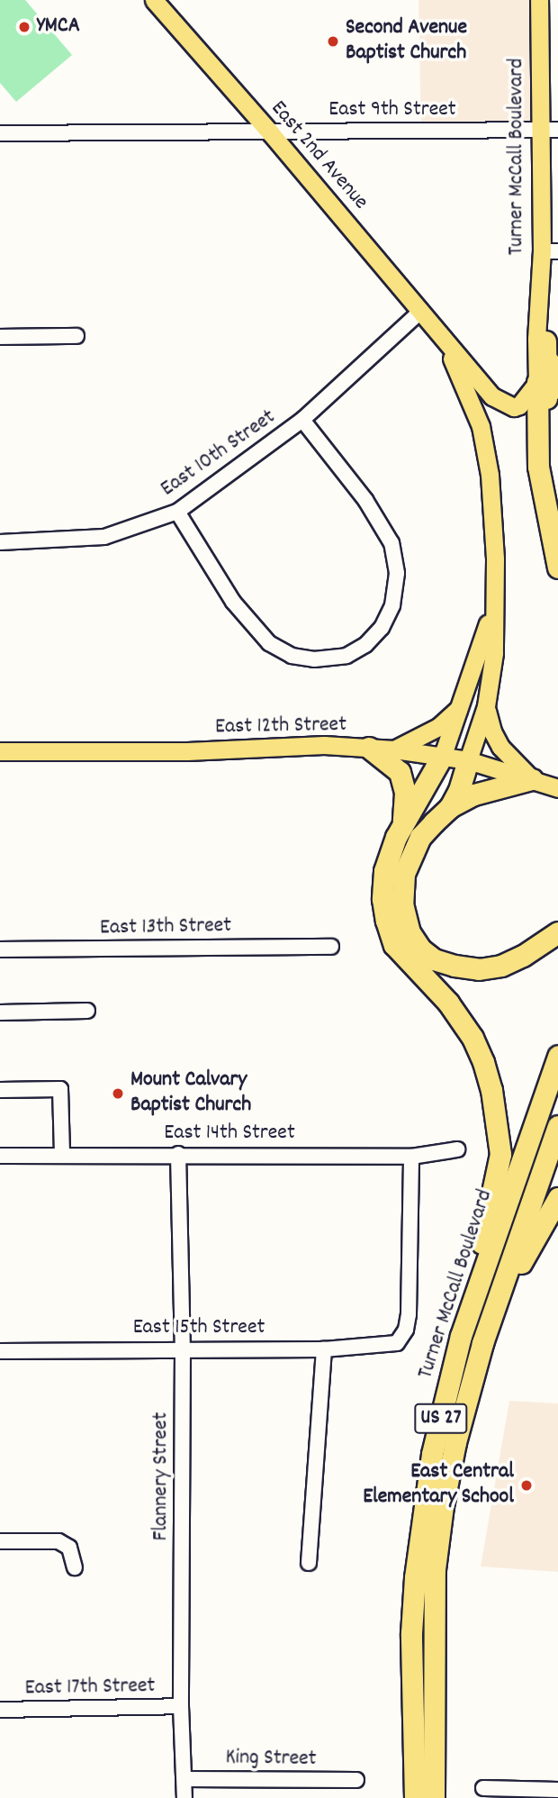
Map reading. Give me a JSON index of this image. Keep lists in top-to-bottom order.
{
  "streets": {
    "highway": ["Turner McCall Boulevard", "US 27"],
    "main road": ["East 2nd Avenue", "East 12th Street"],
    "street": [
      "East 9th Street",
      "East 10th Street",
      "East 13th Street",
      "East 14th Street",
      "East 15th Street",
      "Flannery Street",
      "East 17th Street",
      "King Street"
    ]
  },
  "crossings": [
    ["East 9th Street", "East 2nd Avenue"],
    ["East 9th Street", "Turner McCall Boulevard"],
    ["East 2nd Avenue", "East 10th Street"],
    ["East 14th Street", "East 15th Street"],
    ["East 14th Street", "Flannery Street"],
    ["East 15th Street", "Flannery Street"],
    ["Flannery Street", "East 17th Street"],
    ["Flannery Street", "King Street"]
  ],
  "places": [
    "YMCA",
    "Second Avenue Baptist Church",
    "Mount Calvary Baptist Church",
    "East Central Elementary School"
  ]
}
